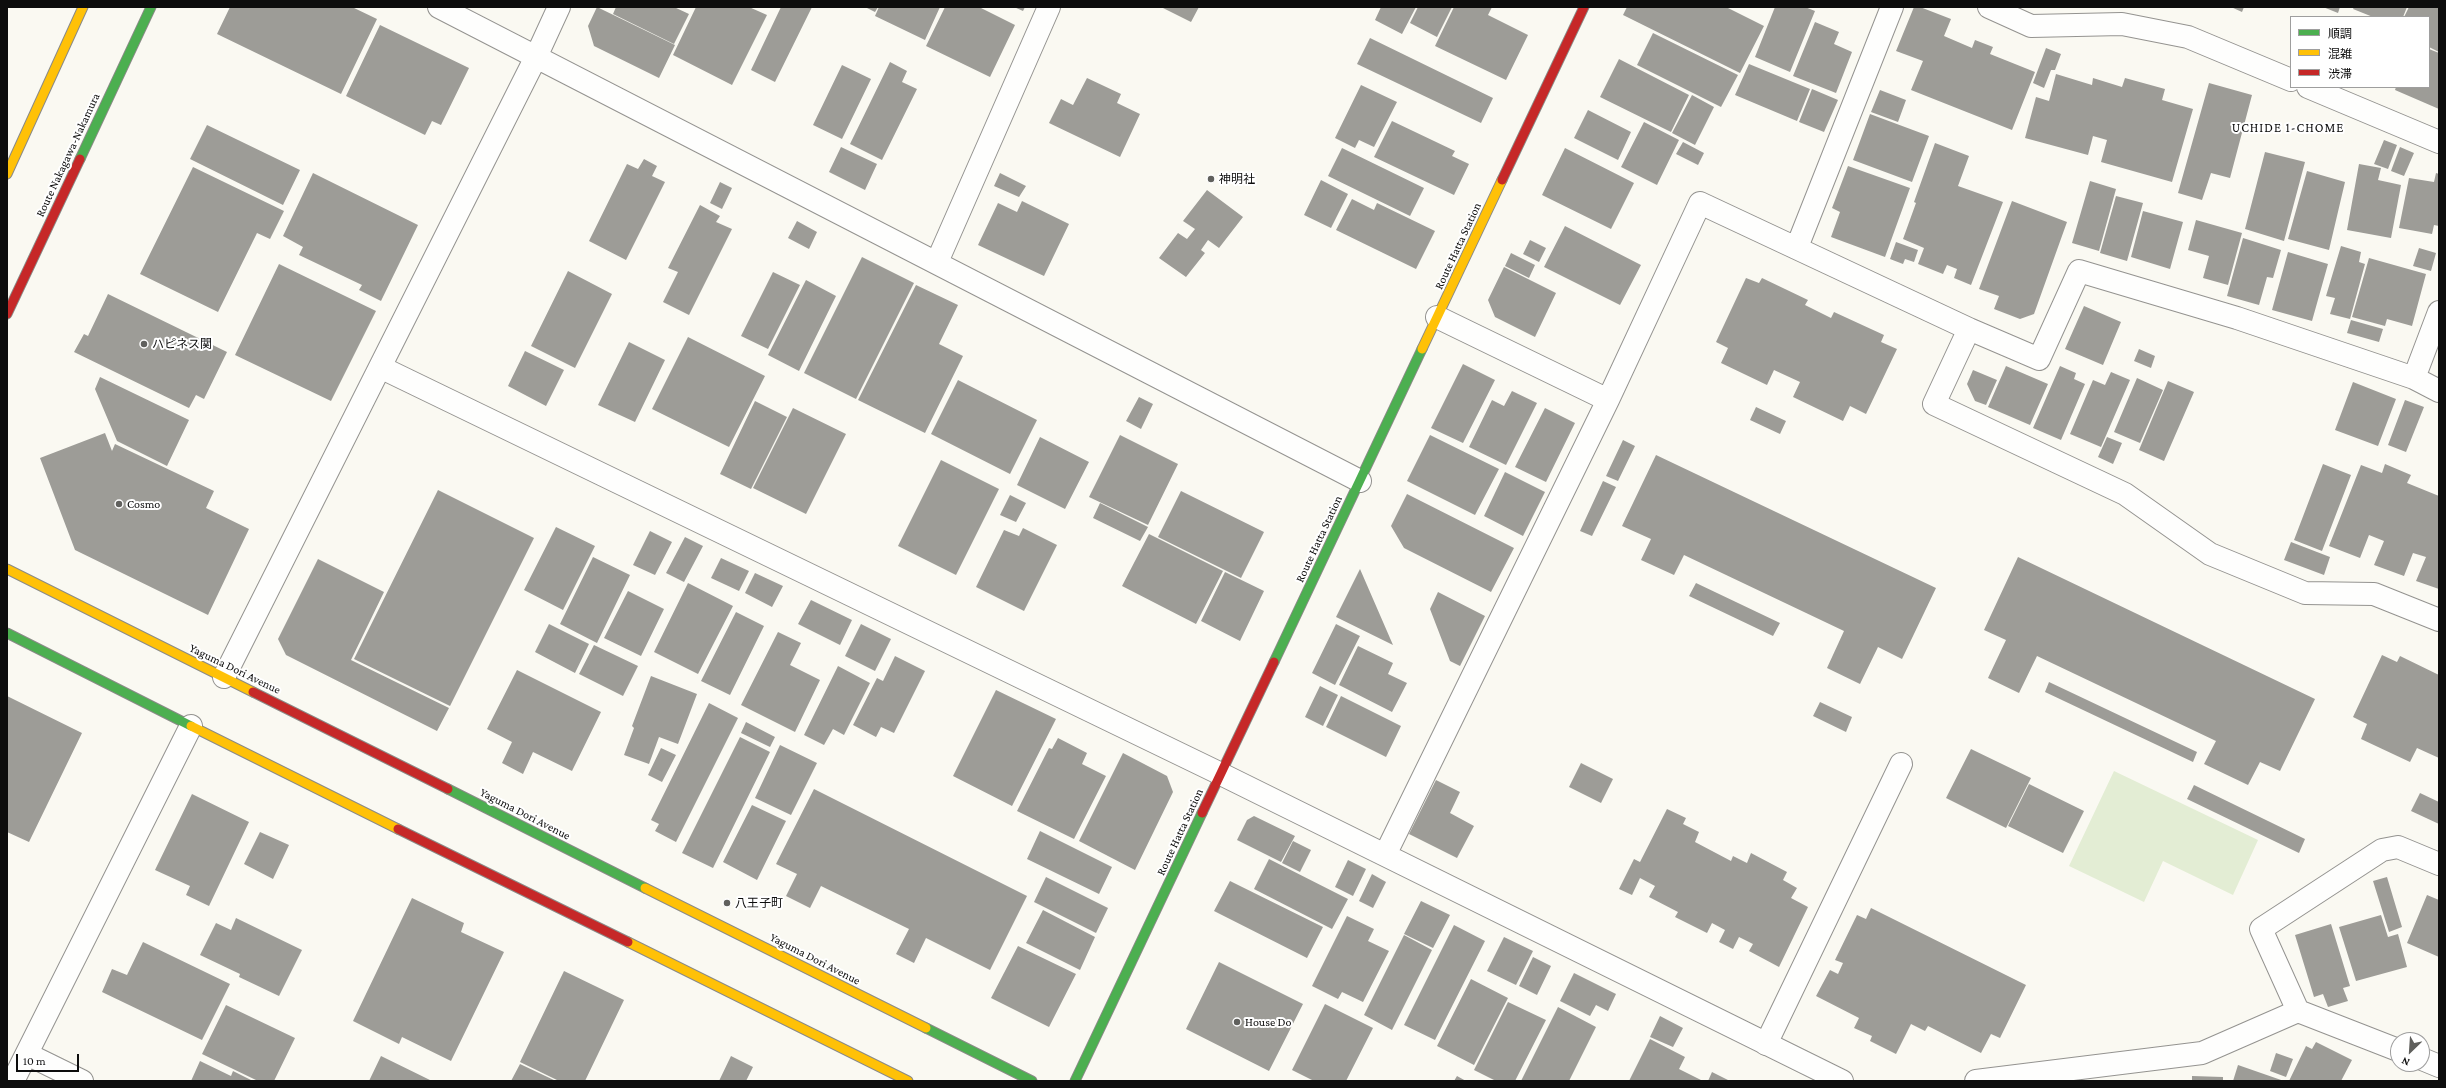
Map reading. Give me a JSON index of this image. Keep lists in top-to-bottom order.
{
  "streets": {
    "main road": ["Route Nakagawa-Nakamura", "Route Hatta Station", "Yaguma Dori Avenue"]
  },
  "districts": ["UCHIDE 1-CHOME"],
  "places": [
    "神明社",
    "ハピネス関",
    "Cosmo",
    "八王子町",
    "House Do"
  ],
  "legend": ["順調", "混雑", "渋滞"],
  "scale_bar": "10 m",
  "north": "bottom left"
}
